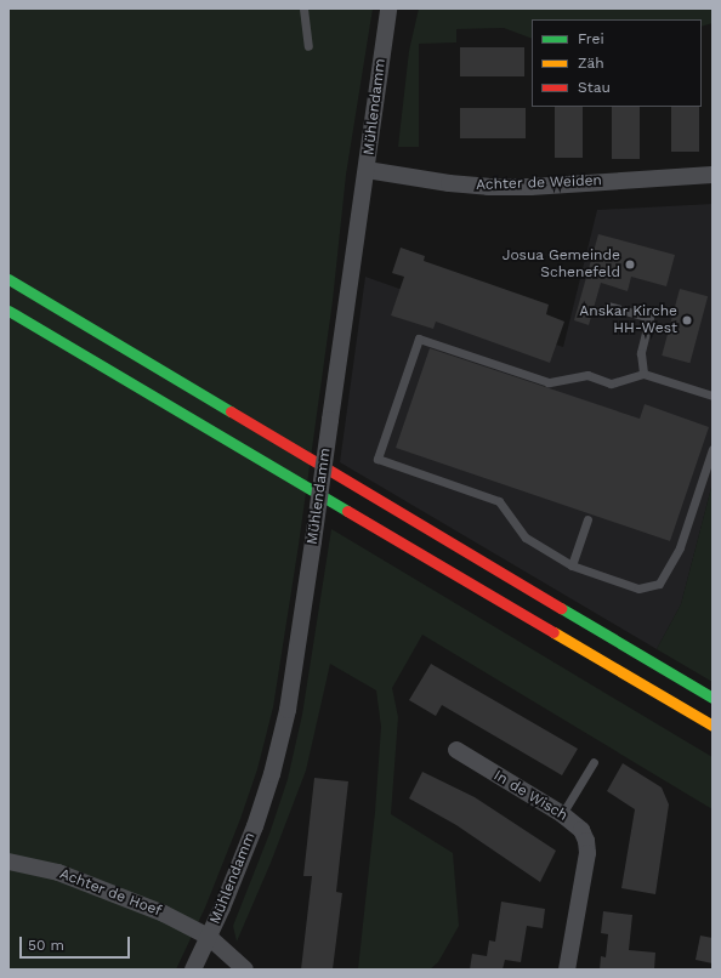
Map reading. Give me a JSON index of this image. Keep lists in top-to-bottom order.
{
  "streets": {
    "street": [
      "Mühlendamm",
      "Achter de Weiden",
      "In de Wisch",
      "Achter de Hoef"
    ]
  },
  "crossings": [
    ["Mühlendamm", "Achter de Weiden"],
    ["Mühlendamm", "Achter de Hoef"]
  ],
  "places": ["Josua Gemeinde Schenefeld", "Anskar Kirche HH-West"],
  "legend": ["Frei", "Zäh", "Stau"],
  "scale_bar": "50 m"
}
